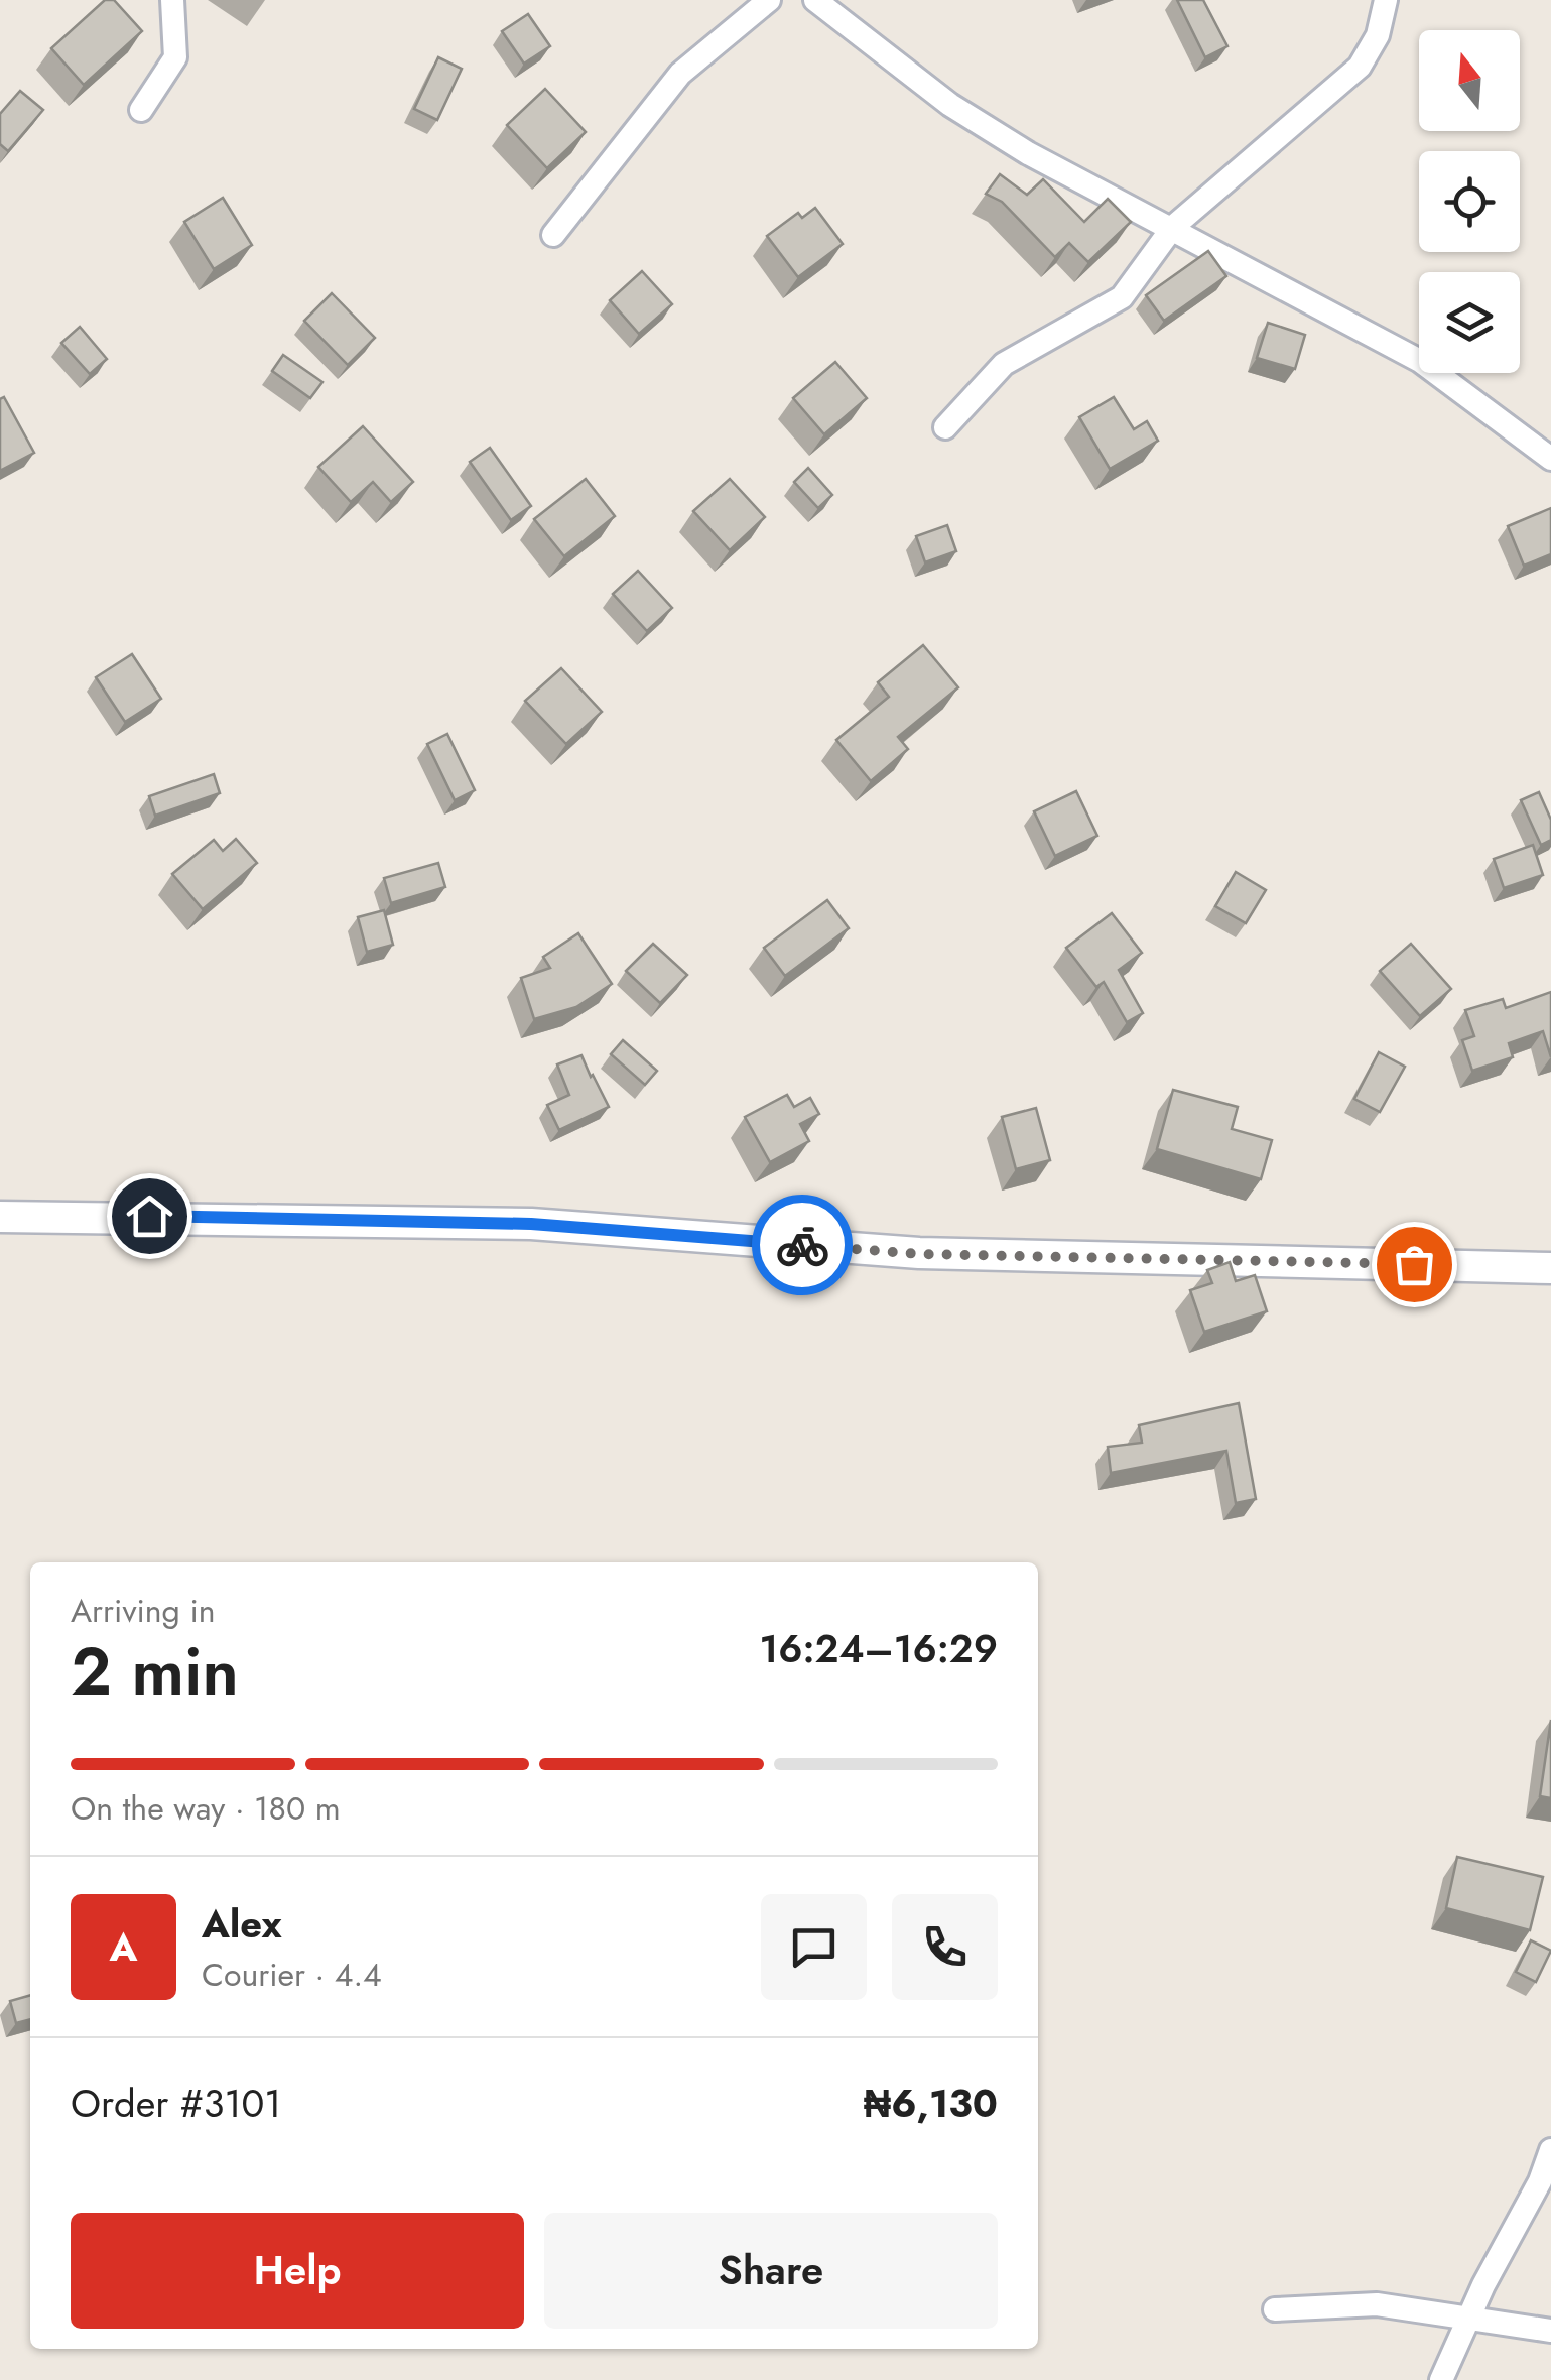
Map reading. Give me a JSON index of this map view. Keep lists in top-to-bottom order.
{
  "north": "top",
  "page": {
    "heading": ["2 min", "Arriving in", "16:24–16:29"],
    "panel": [
      "Alex",
      "Courier · 4.4",
      "Order #3101",
      "₦6,130"
    ],
    "bar": "On the way · 180 m",
    "round": "A",
    "buttons": ["Help", "Share"]
  }
}
